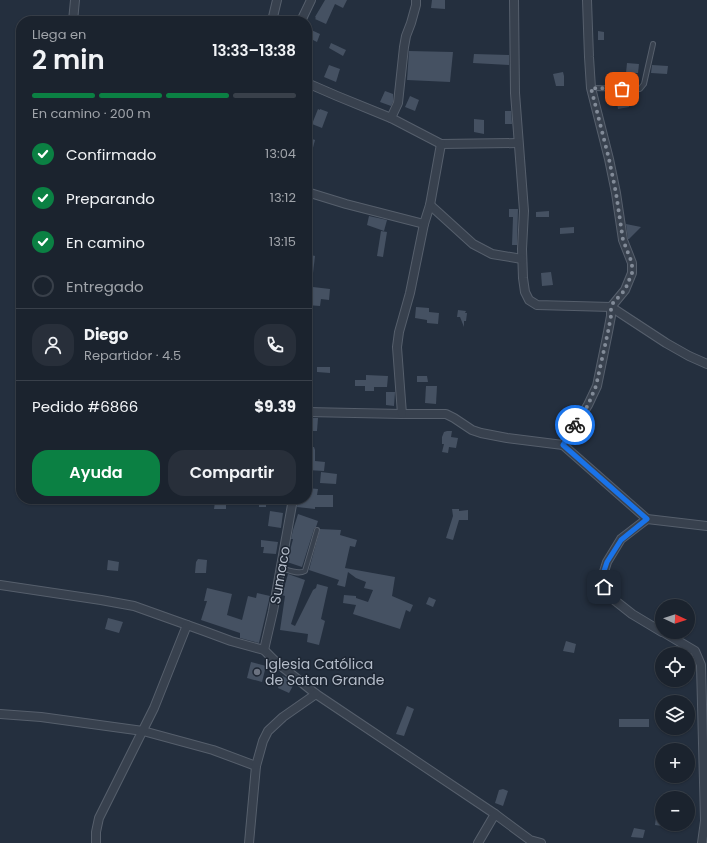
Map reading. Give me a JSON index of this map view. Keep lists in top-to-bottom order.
{
  "streets": {
    "street": ["Sumaco"]
  },
  "places": ["Iglesia Católica de Satan Grande"],
  "north": "right",
  "page": {
    "heading": ["2 min", "Llega en", "13:33–13:38"],
    "panel": [
      "Diego",
      "Repartidor · 4.5",
      "Pedido #6866",
      "$9.39"
    ],
    "bar": "En camino · 200 m",
    "list": [
      ["Confirmado", "13:04"],
      ["Preparando", "13:12"],
      ["En camino", "13:15"],
      "Entregado"
    ],
    "buttons": ["Ayuda", "Compartir"],
    "map_buttons": ["+", "−"]
  }
}
